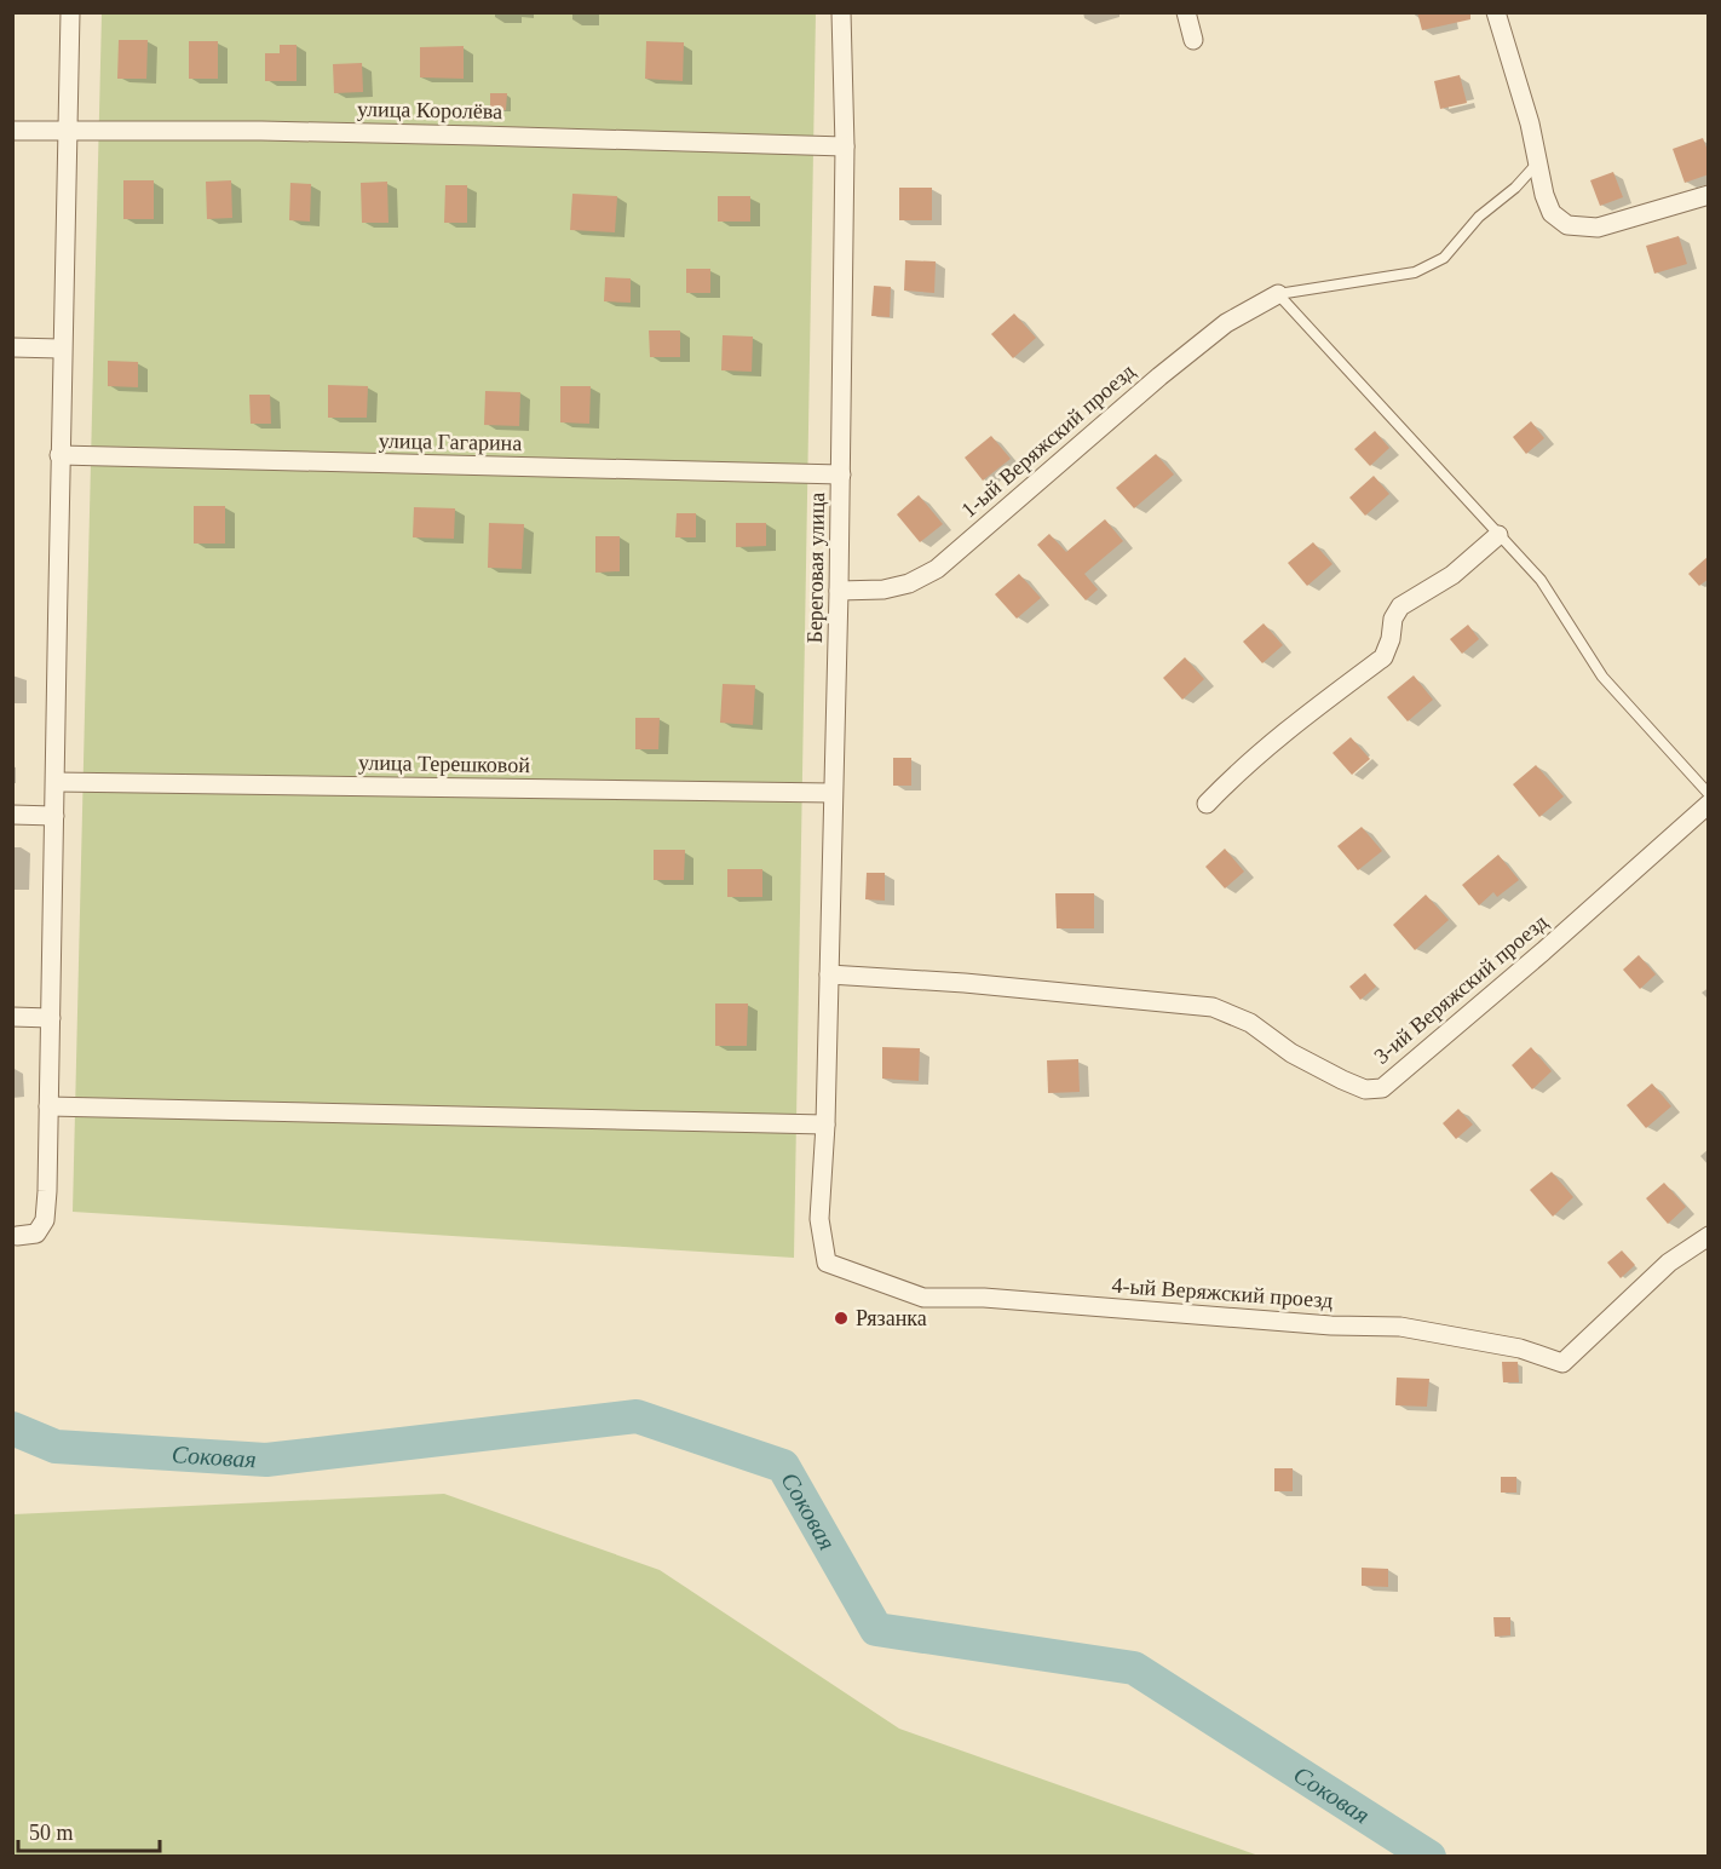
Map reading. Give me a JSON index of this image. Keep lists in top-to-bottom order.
{
  "streets": {
    "street": [
      "улица Королёва",
      "1-ый Веряжский проезд",
      "улица Гагарина",
      "Береговая улица",
      "улица Терешковой",
      "3-ий Веряжский проезд",
      "4-ый Веряжский проезд"
    ]
  },
  "crossings": [
    ["улица Королёва", "Береговая улица"],
    ["1-ый Веряжский проезд", "Береговая улица"],
    ["улица Гагарина", "Береговая улица"],
    ["Береговая улица", "улица Терешковой"],
    ["Береговая улица", "3-ий Веряжский проезд"],
    ["Береговая улица", "4-ый Веряжский проезд"]
  ],
  "water": ["Соковая"],
  "places": ["Рязанка"],
  "scale_bar": "50 m"
}
